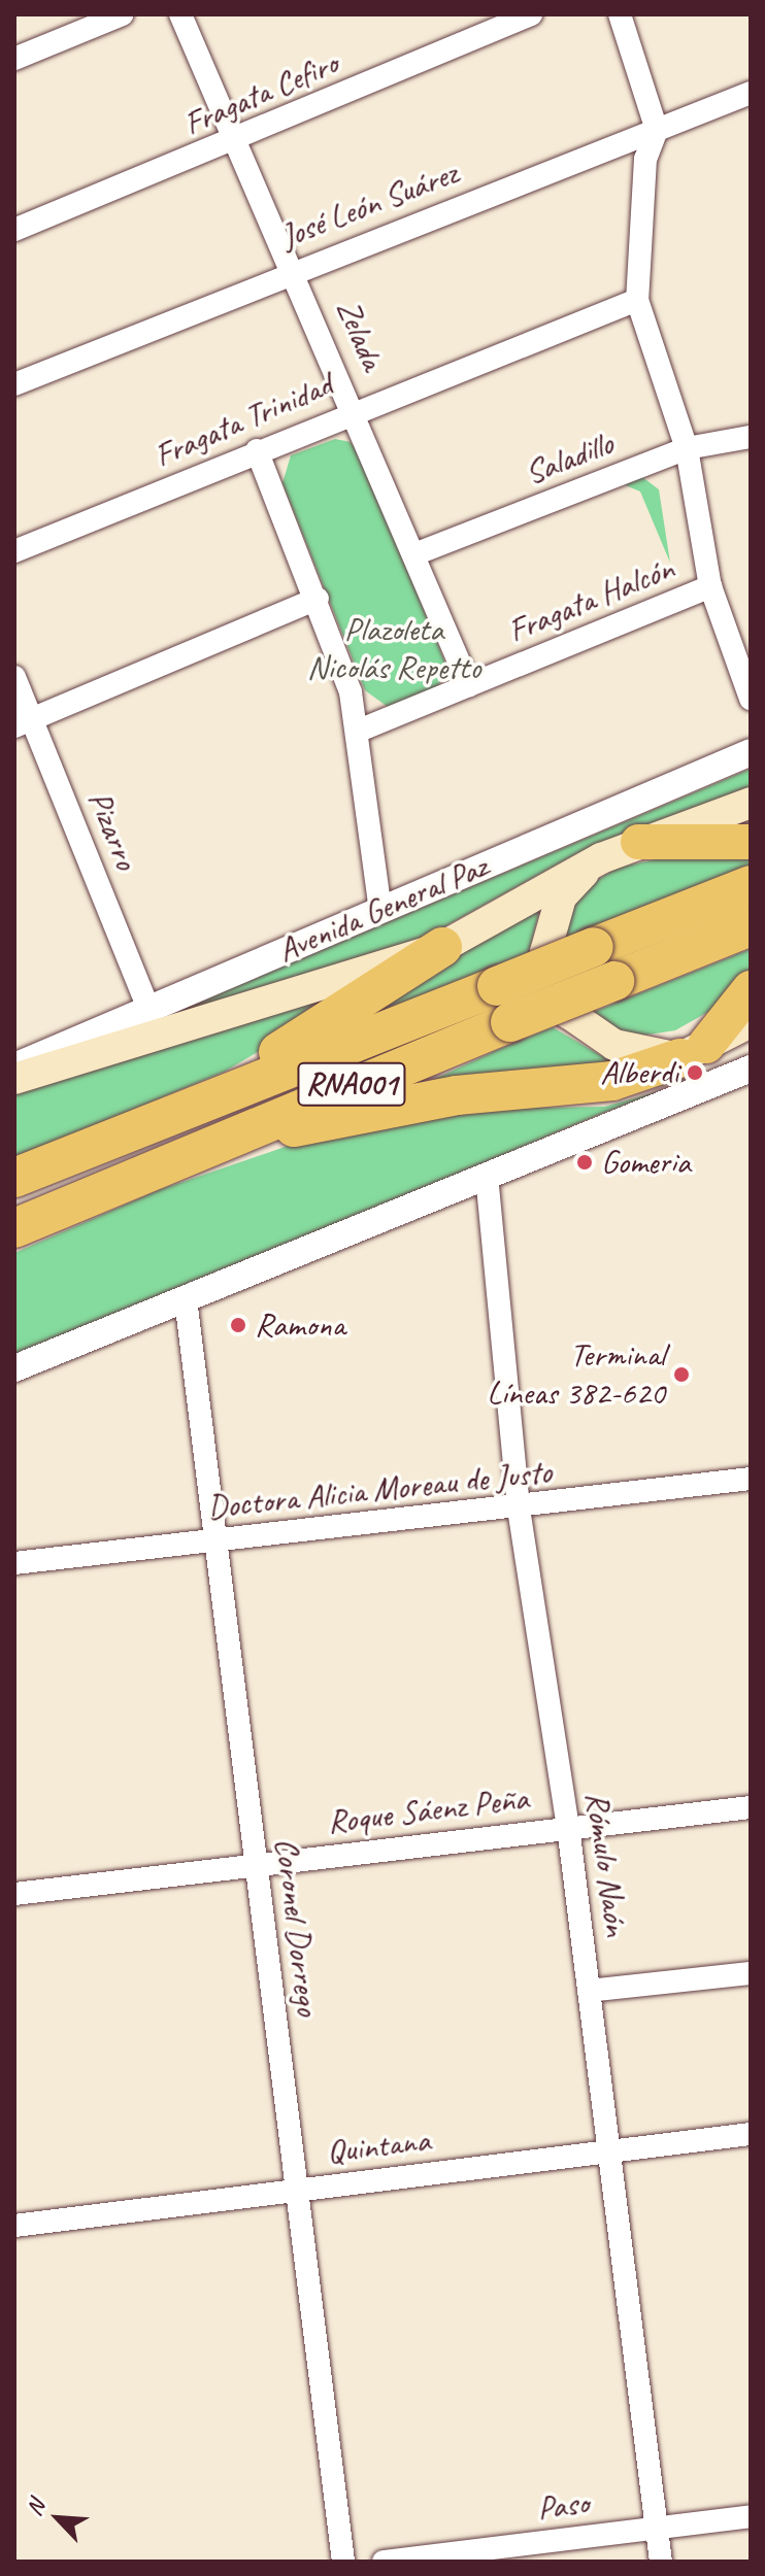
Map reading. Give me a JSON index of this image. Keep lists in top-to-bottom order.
{
  "streets": {
    "highway": ["RNA001"],
    "street": [
      "Fragata Cefiro",
      "José León Suárez",
      "Zelada",
      "Fragata Trinidad",
      "Saladillo",
      "Fragata Halcón",
      "Pizarro",
      "Avenida General Paz",
      "Doctora Alicia Moreau de Justo",
      "Roque Sáenz Peña",
      "Rómulo Naón",
      "Coronel Dorrego",
      "Quintana",
      "Paso"
    ]
  },
  "crossings": [
    ["Fragata Cefiro", "Zelada"],
    ["José León Suárez", "Zelada"],
    ["Zelada", "Fragata Trinidad"],
    ["Zelada", "Saladillo"],
    ["Zelada", "Fragata Halcón"],
    ["Pizarro", "Avenida General Paz"],
    ["Doctora Alicia Moreau de Justo", "Rómulo Naón"],
    ["Doctora Alicia Moreau de Justo", "Coronel Dorrego"],
    ["Roque Sáenz Peña", "Rómulo Naón"],
    ["Roque Sáenz Peña", "Coronel Dorrego"],
    ["Rómulo Naón", "Quintana"],
    ["Rómulo Naón", "Paso"],
    ["Coronel Dorrego", "Quintana"]
  ],
  "parks": ["Plazoleta Nicolás Repetto"],
  "places": [
    "Alberdi",
    "Gomeria",
    "Ramona",
    "Terminal Líneas 382-620"
  ],
  "north": "top left"
}
